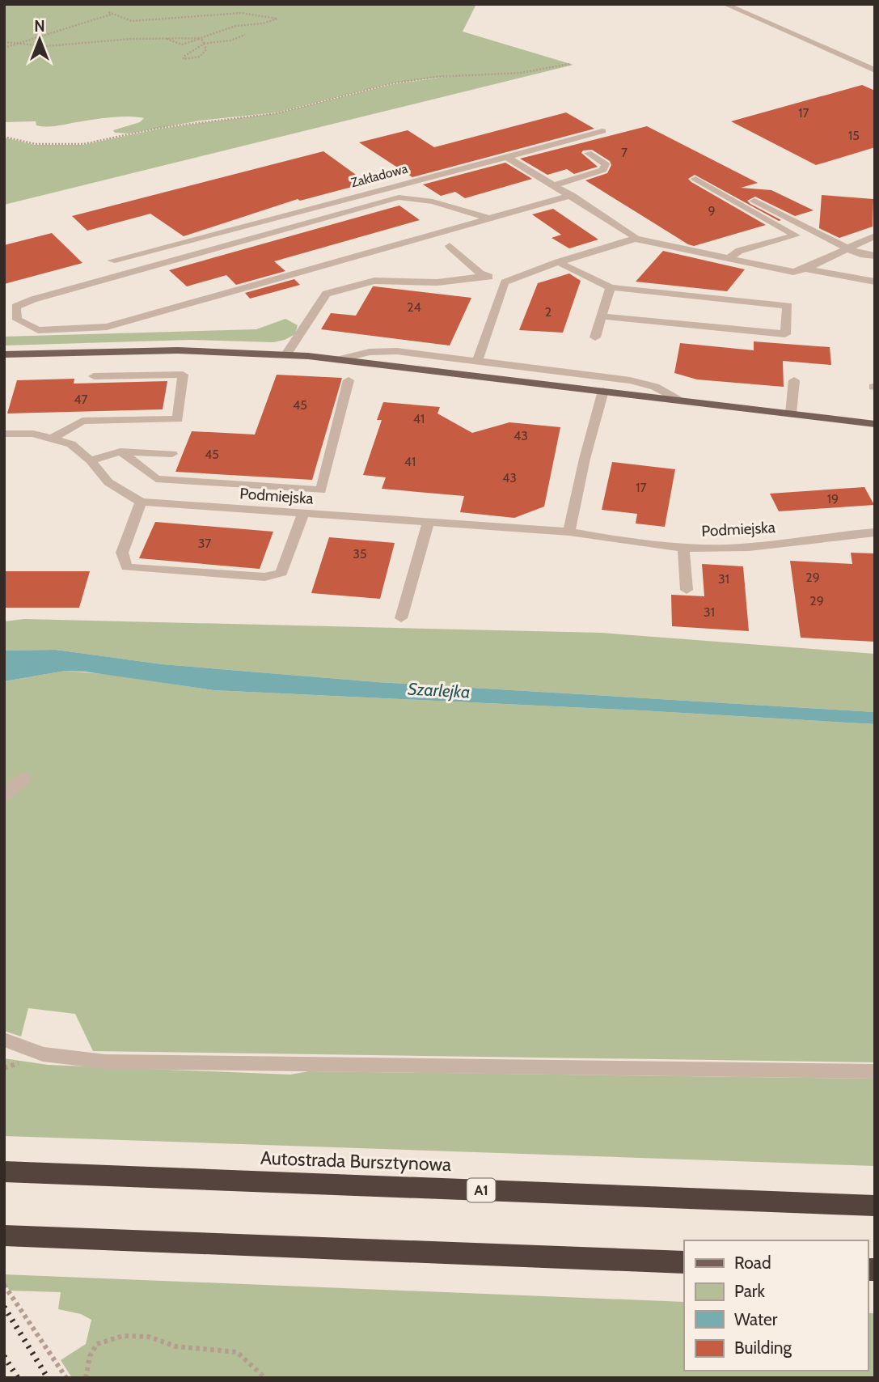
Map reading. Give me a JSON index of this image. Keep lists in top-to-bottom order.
{
  "streets": {
    "highway": ["Autostrada Bursztynowa", "A1"],
    "street": ["Zakładowa", "Podmiejska"]
  },
  "water": ["Szarlejka"],
  "house_numbers": [
    "17",
    "15",
    "7",
    "9",
    "24",
    "2",
    "47",
    "45",
    "41",
    "43",
    "45",
    "41",
    "43",
    "17",
    "19",
    "37",
    "35",
    "29",
    "31",
    "29",
    "31"
  ],
  "legend": [
    "Road",
    "Park",
    "Water",
    "Building"
  ],
  "north": "top"
}
